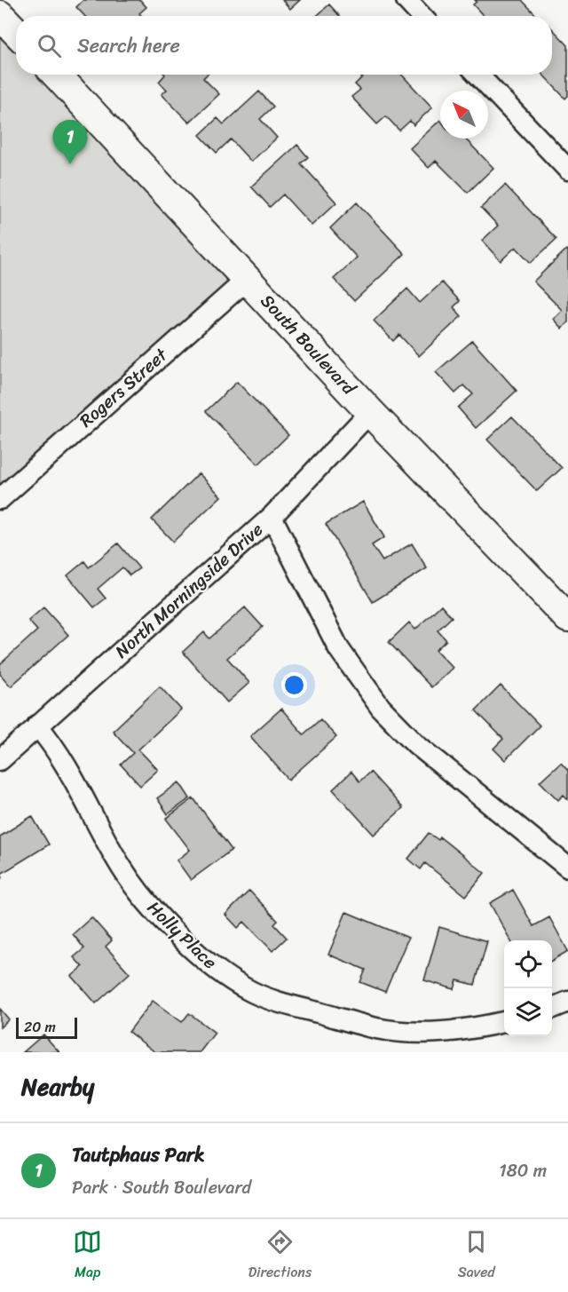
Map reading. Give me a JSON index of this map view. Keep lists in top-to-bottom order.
{
  "streets": {
    "street": [
      "South Boulevard",
      "Rogers Street",
      "North Morningside Drive",
      "Holly Place"
    ]
  },
  "crossings": [
    ["South Boulevard", "Rogers Street"],
    ["South Boulevard", "North Morningside Drive"],
    ["North Morningside Drive", "Holly Place"]
  ],
  "scale_bar": "20 m",
  "north": "top left",
  "page": {
    "search": "Search here",
    "pins": "1",
    "scale": "20 m",
    "heading": "Nearby",
    "list": [
      {
        "mark": "1",
        "name": "Tautphaus Park",
        "note": "Park · South Boulevard",
        "value": "180 m"
      }
    ],
    "nav": ["Map", "Directions", "Saved"]
  }
}
